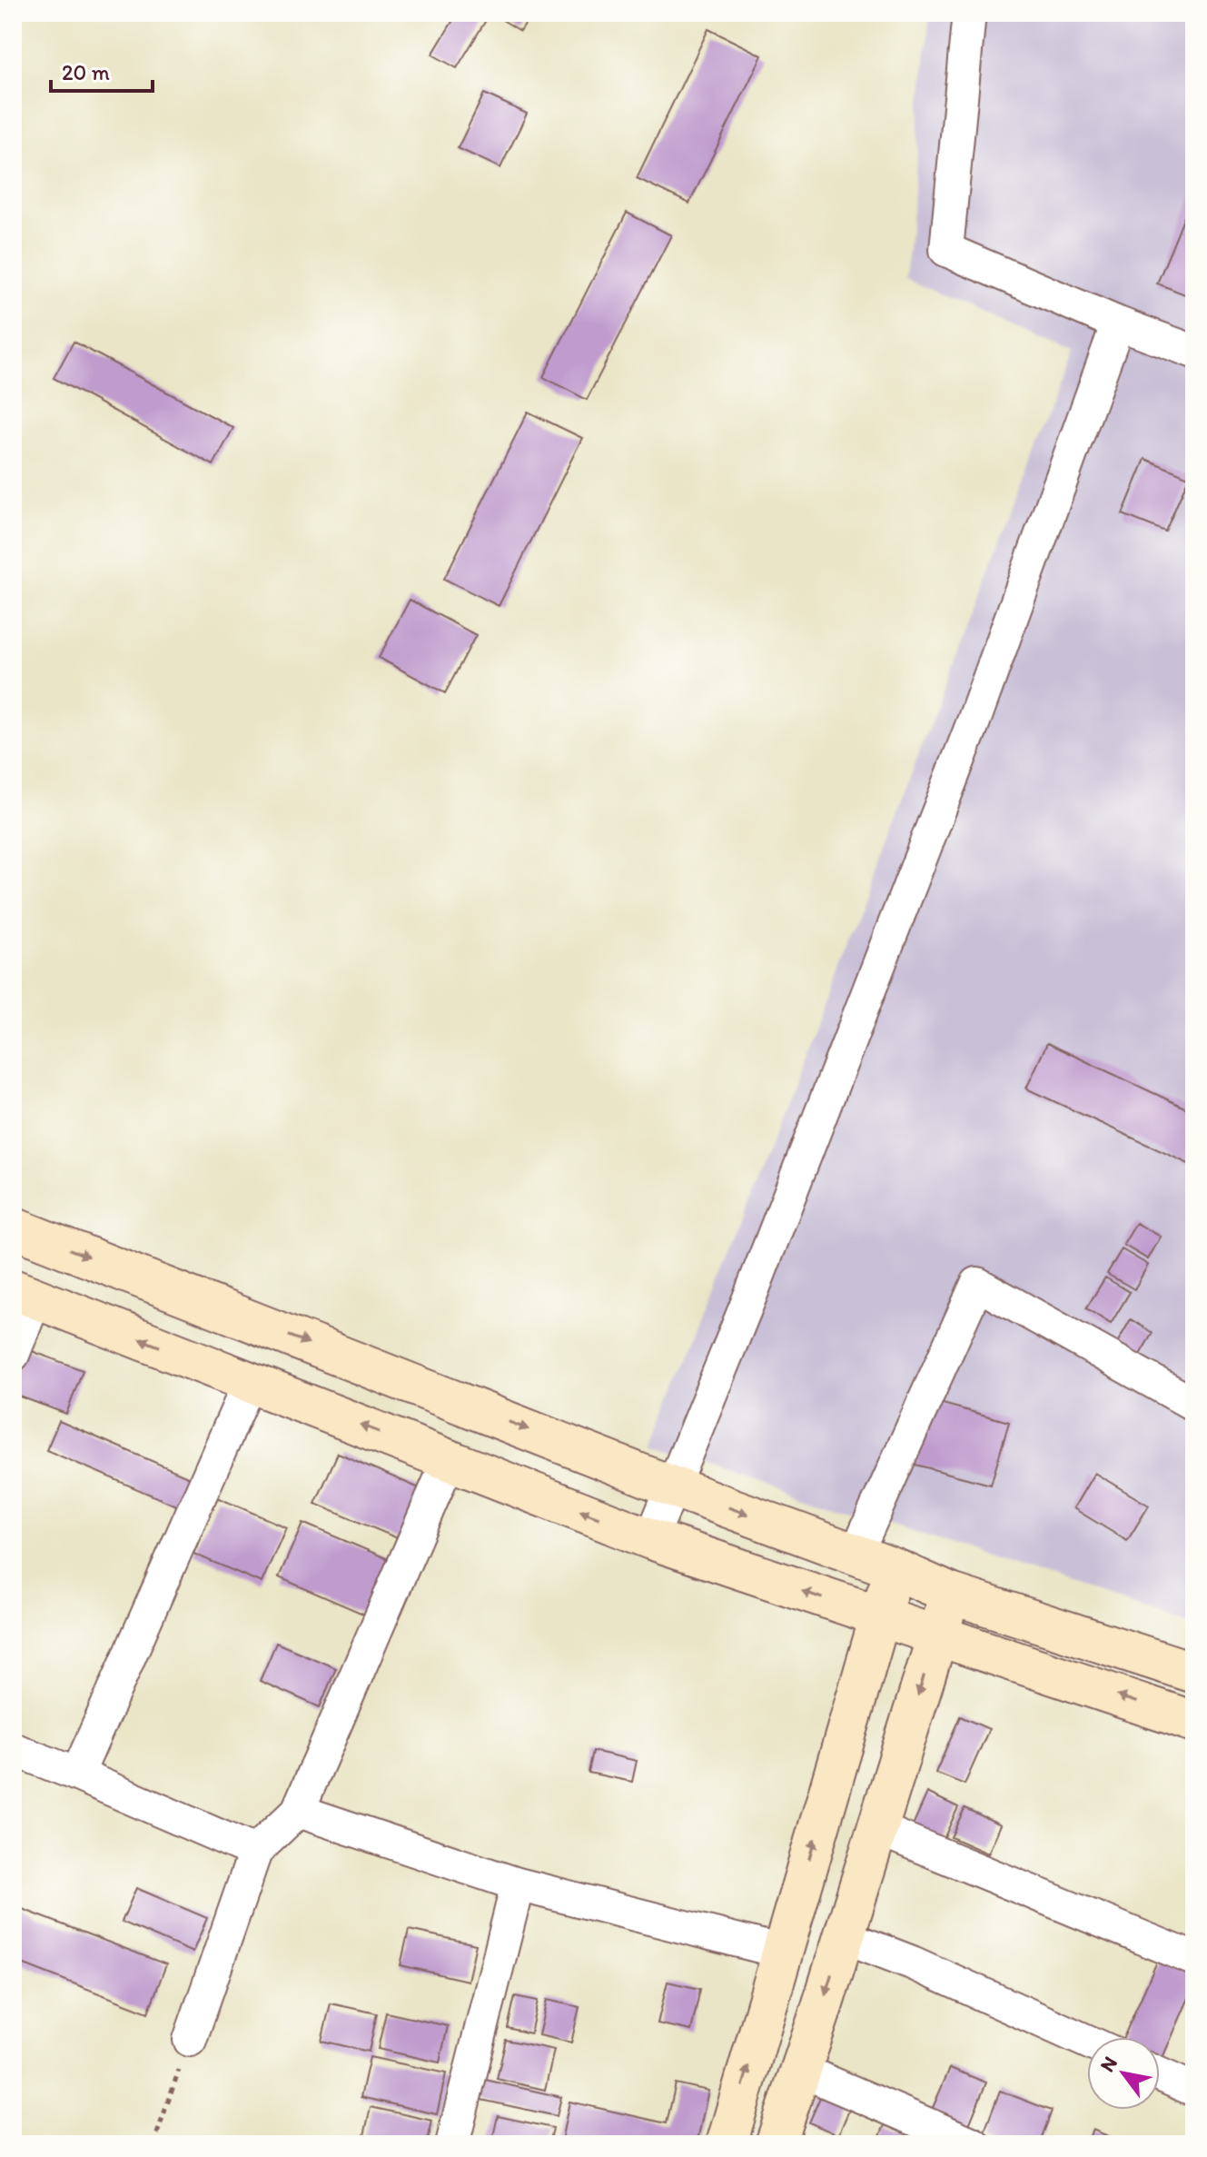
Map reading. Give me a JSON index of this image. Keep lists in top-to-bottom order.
{
  "scale_bar": "20 m",
  "north": "top left"
}
